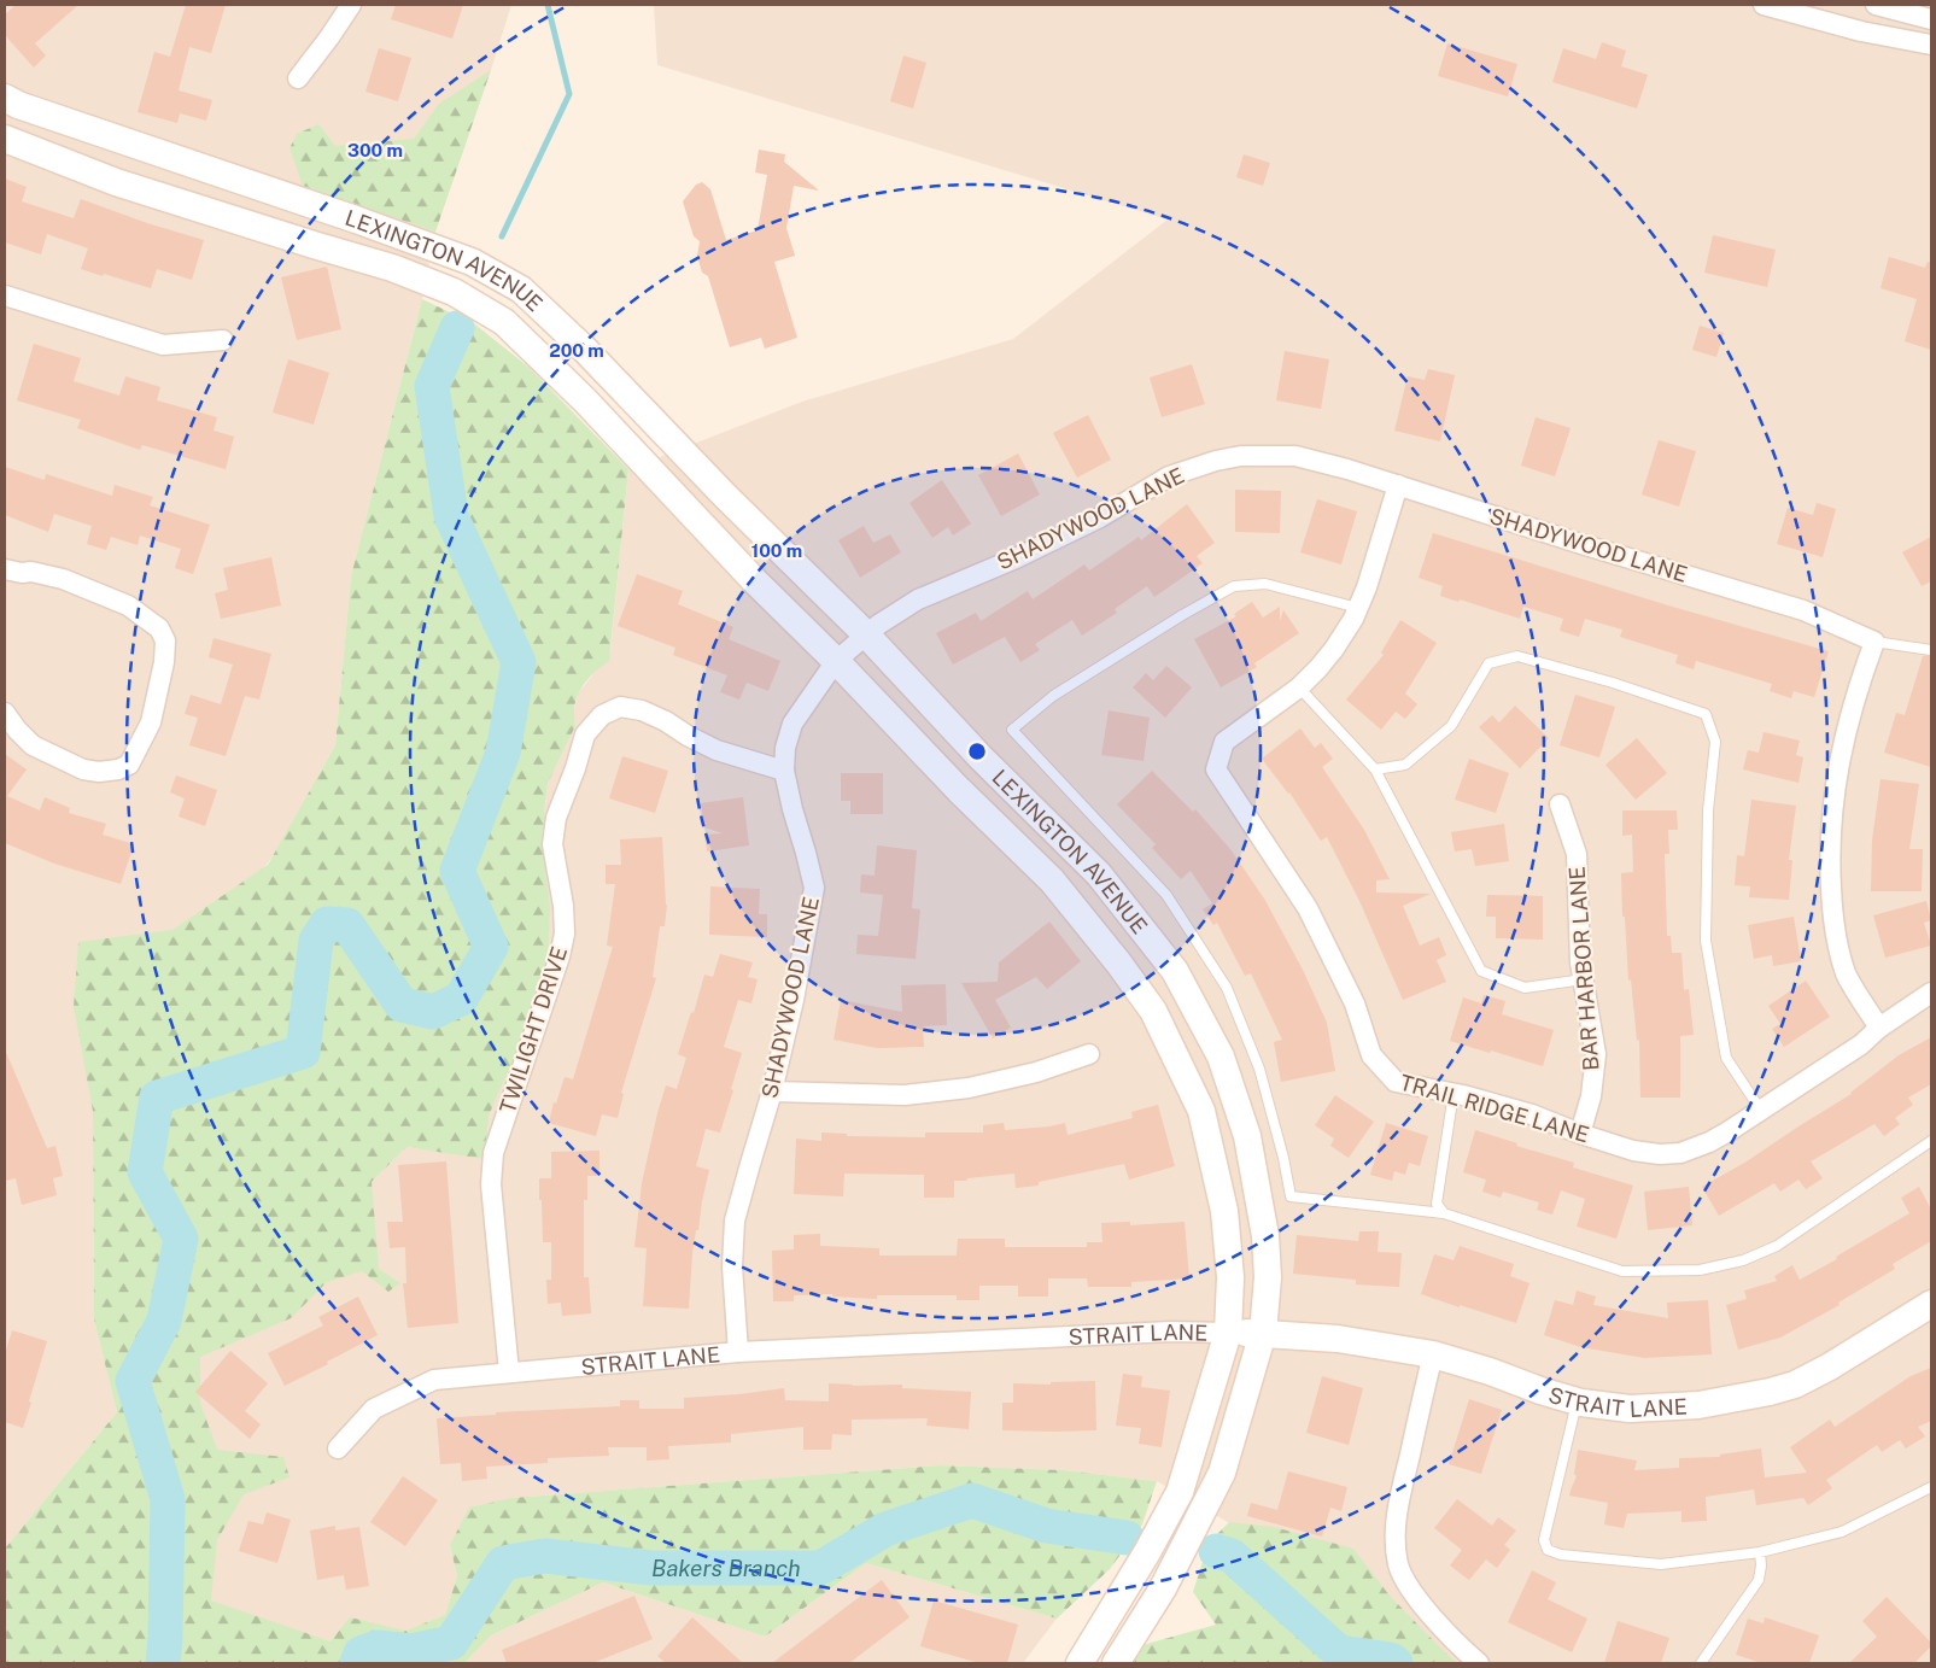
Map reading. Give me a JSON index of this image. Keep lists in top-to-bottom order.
{
  "streets": {
    "street": [
      "LEXINGTON AVENUE",
      "SHADYWOOD LANE",
      "BAR HARBOR LANE",
      "TWILIGHT DRIVE",
      "TRAIL RIDGE LANE",
      "STRAIT LANE"
    ]
  },
  "crossings": [
    ["LEXINGTON AVENUE", "SHADYWOOD LANE"],
    ["LEXINGTON AVENUE", "STRAIT LANE"],
    ["SHADYWOOD LANE", "TWILIGHT DRIVE"],
    ["SHADYWOOD LANE", "TRAIL RIDGE LANE"],
    ["SHADYWOOD LANE", "STRAIT LANE"],
    ["BAR HARBOR LANE", "TRAIL RIDGE LANE"],
    ["TWILIGHT DRIVE", "STRAIT LANE"]
  ],
  "water": ["Bakers Branch"],
  "rings": ["300 m", "200 m", "100 m"]
}
